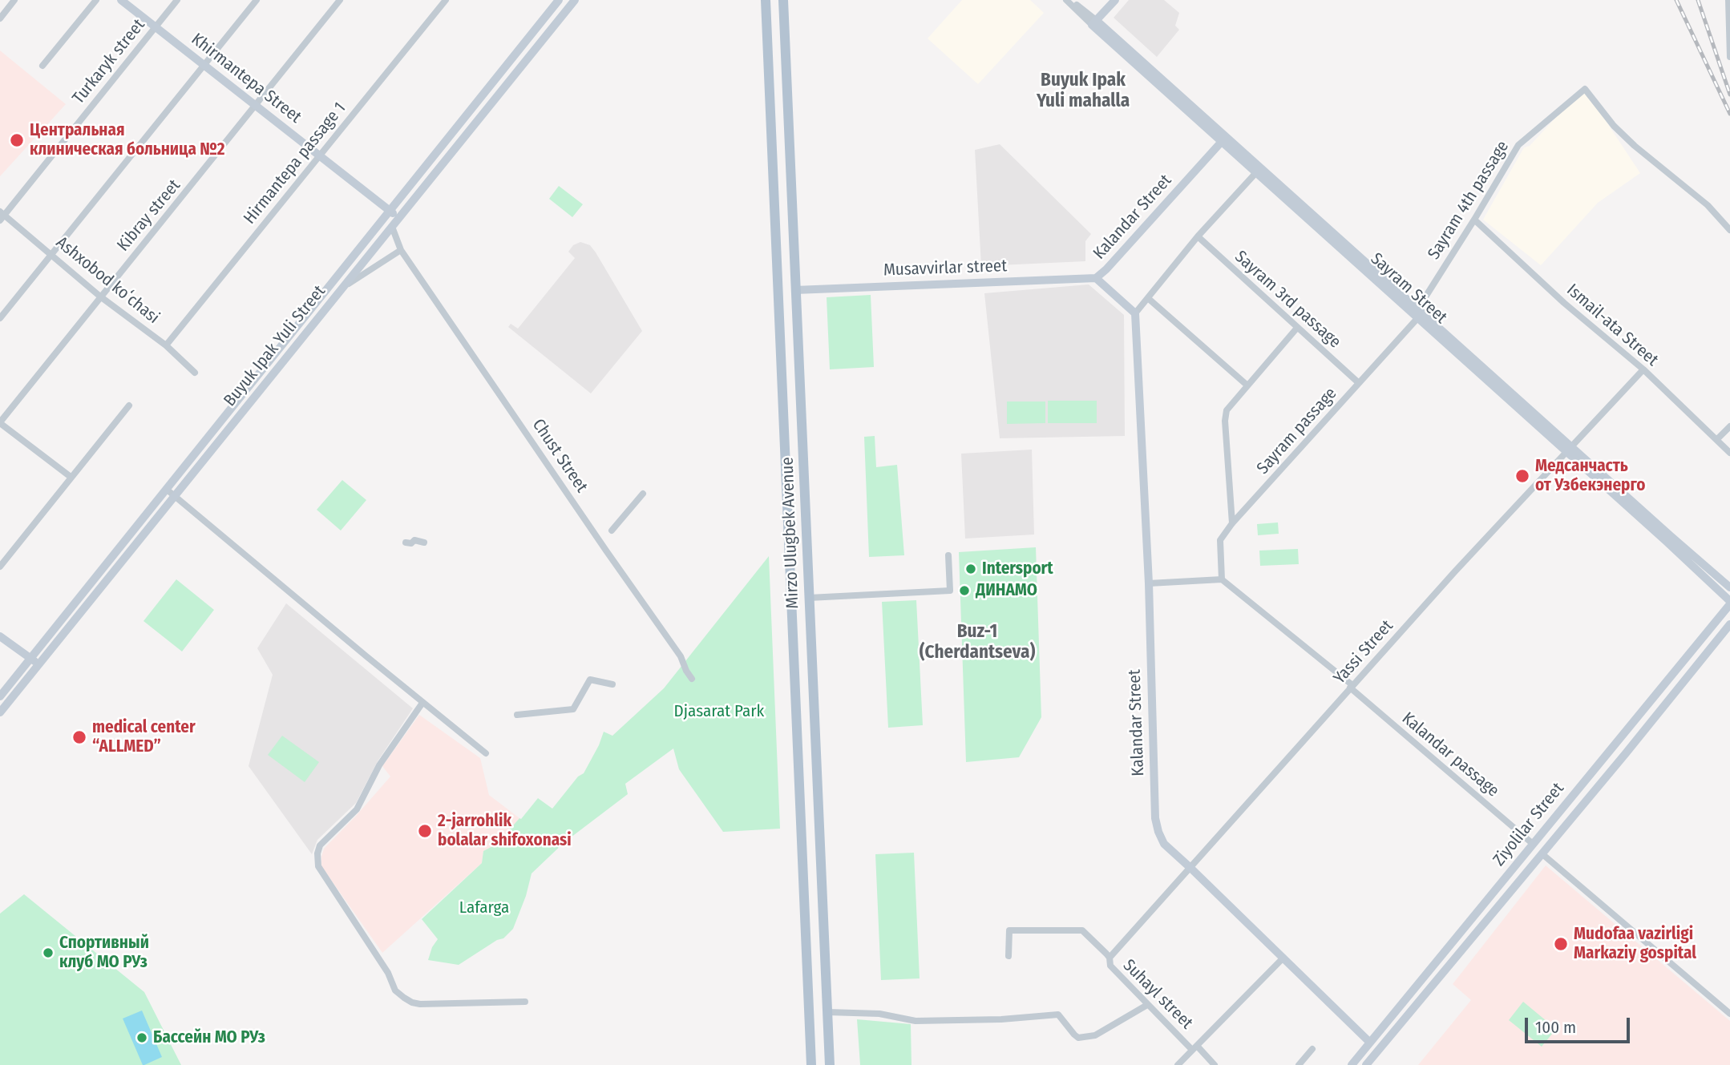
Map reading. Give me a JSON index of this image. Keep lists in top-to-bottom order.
{
  "streets": {
    "main road": [
      "Khirmаntepa Street",
      "Kalandar Street",
      "Musavvirlar street",
      "Sayram Street",
      "Buyuk Ipak Yuli Street",
      "Mirzo Ulugbek Avenue",
      "Ziyolilar Street"
    ],
    "street": [
      "Turkaryk street",
      "Hirmantepa passage 1",
      "Sayram 4th passage",
      "Kibray street",
      "Ashxobod koʻchasi",
      "Sayram 3rd passage",
      "Ismail-ata Street",
      "Sayram passage",
      "Chust Street",
      "Yassi Street",
      "Kalandar passage",
      "Suhayl street"
    ]
  },
  "crossings": [
    ["Turkaryk street", "Khirmаntepa Street"],
    ["Turkaryk street", "Ashxobod koʻchasi"],
    ["Khirmаntepa Street", "Hirmantepa passage 1"],
    ["Khirmаntepa Street", "Kibray street"],
    ["Khirmаntepa Street", "Buyuk Ipak Yuli Street"],
    ["Hirmantepa passage 1", "Ashxobod koʻchasi"],
    ["Sayram 4th passage", "Sayram Street"],
    ["Sayram 4th passage", "Ismail-ata Street"],
    ["Sayram 4th passage", "Sayram passage"],
    ["Kibray street", "Ashxobod koʻchasi"],
    ["Kalandar Street", "Musavvirlar street"],
    ["Kalandar Street", "Sayram Street"],
    ["Kalandar Street", "Yassi Street"],
    ["Kalandar Street", "Ziyolilar Street"],
    ["Kalandar Street", "Suhayl street"],
    ["Musavvirlar street", "Mirzo Ulugbek Avenue"],
    ["Sayram Street", "Sayram passage"],
    ["Sayram Street", "Yassi Street"],
    ["Sayram Street", "Ziyolilar Street"],
    ["Sayram 3rd passage", "Sayram passage"],
    ["Ismail-ata Street", "Yassi Street"],
    ["Buyuk Ipak Yuli Street", "Chust Street"],
    ["Sayram passage", "Kalandar passage"],
    ["Yassi Street", "Kalandar passage"],
    ["Yassi Street", "Suhayl street"],
    ["Kalandar passage", "Ziyolilar Street"]
  ],
  "districts": ["Buyuk Ipak Yuli mahalla", "Buz-1 (Cherdantseva)"],
  "parks": ["Djasarat Park", "Lafarga"],
  "places": [
    "Центральная клиническая больница №2",
    "Медсанчасть от Узбекэнерго",
    "Intersport",
    "ДИНАМО",
    "medical center “ALLMED”",
    "2-jarrohlik bolalar shifoxonasi",
    "Mudofaa vazirligi Markaziy gospital",
    "Спортивный клуб МО РУз",
    "Бассейн МО РУз"
  ],
  "scale_bar": "100 m"
}
